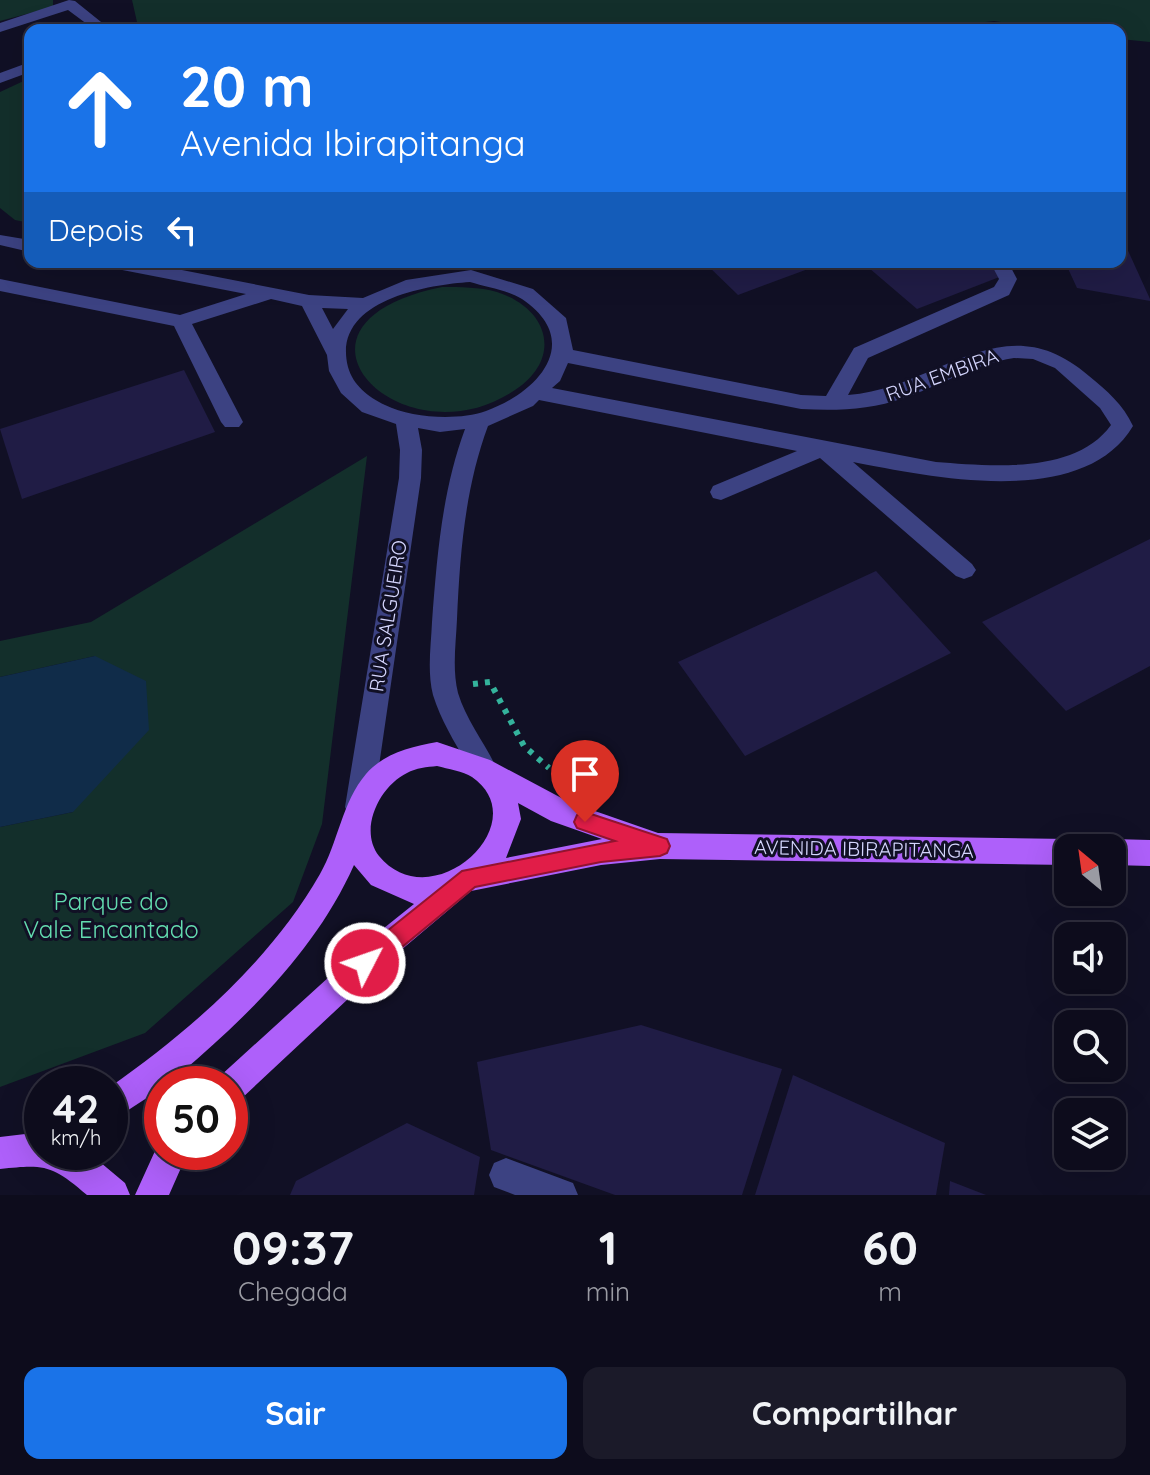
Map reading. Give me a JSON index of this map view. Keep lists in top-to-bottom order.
{
  "streets": {
    "main road": ["AVENIDA IBIRAPITANGA"],
    "street": ["RUA EMBIRA", "RUA SALGUEIRO"]
  },
  "crossings": [
    ["RUA EMBIRA", "RUA SALGUEIRO"],
    ["RUA SALGUEIRO", "AVENIDA IBIRAPITANGA"]
  ],
  "parks": ["Parque do Vale Encantado"],
  "north": "top left",
  "page": {
    "turn": ["20 m", "Avenida Ibirapitanga"],
    "then": "Depois",
    "speed": "42 km/h",
    "limit": "50",
    "eta": [
      "09:37",
      "Chegada",
      "1",
      "min",
      "60",
      "m"
    ],
    "buttons": ["Sair", "Compartilhar"]
  }
}
